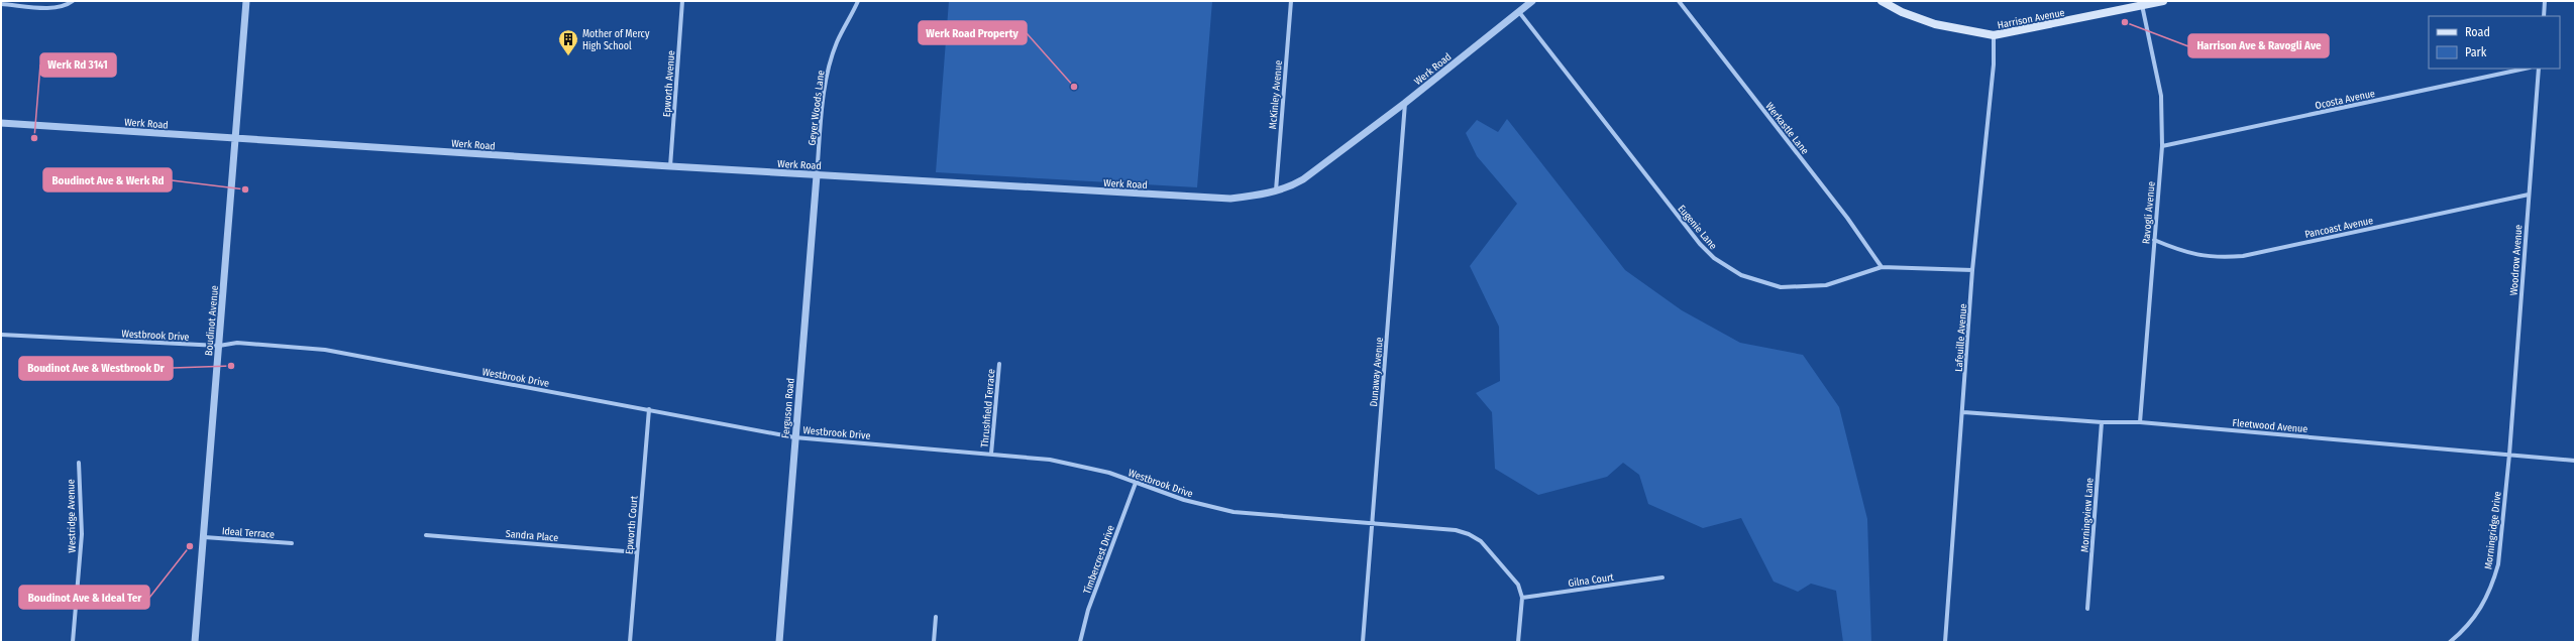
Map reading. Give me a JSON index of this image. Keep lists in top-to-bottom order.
{
  "streets": {
    "main road": ["Harrison Avenue"],
    "street": [
      "Werk Road",
      "Epworth Avenue",
      "McKinley Avenue",
      "Ocosta Avenue",
      "Geyer Woods Lane",
      "Werkastle Lane",
      "Ravogli Avenue",
      "Eugenie Lane",
      "Pancoast Avenue",
      "Woodrow Avenue",
      "Boudinot Avenue",
      "Westbrook Drive",
      "Lafeuille Avenue",
      "Dunaway Avenue",
      "Ferguson Road",
      "Thrushfield Terrace",
      "Fleetwood Avenue",
      "Morningview Lane",
      "Westridge Avenue",
      "Epworth Court",
      "Morningridge Drive",
      "Ideal Terrace",
      "Sandra Place",
      "Timbercrest Drive",
      "Gilna Court"
    ]
  },
  "crossings": [
    ["Harrison Avenue", "Ravogli Avenue"],
    ["Harrison Avenue", "Lafeuille Avenue"],
    ["Werk Road", "Epworth Avenue"],
    ["Werk Road", "McKinley Avenue"],
    ["Werk Road", "Geyer Woods Lane"],
    ["Werk Road", "Eugenie Lane"],
    ["Werk Road", "Boudinot Avenue"],
    ["Werk Road", "Dunaway Avenue"],
    ["Werk Road", "Ferguson Road"],
    ["Ocosta Avenue", "Ravogli Avenue"],
    ["Geyer Woods Lane", "Ferguson Road"],
    ["Werkastle Lane", "Eugenie Lane"],
    ["Ravogli Avenue", "Pancoast Avenue"],
    ["Ravogli Avenue", "Fleetwood Avenue"],
    ["Eugenie Lane", "Lafeuille Avenue"],
    ["Pancoast Avenue", "Woodrow Avenue"],
    ["Woodrow Avenue", "Fleetwood Avenue"],
    ["Woodrow Avenue", "Morningridge Drive"],
    ["Boudinot Avenue", "Westbrook Drive"],
    ["Boudinot Avenue", "Ideal Terrace"],
    ["Westbrook Drive", "Dunaway Avenue"],
    ["Westbrook Drive", "Ferguson Road"],
    ["Westbrook Drive", "Thrushfield Terrace"],
    ["Westbrook Drive", "Epworth Court"],
    ["Westbrook Drive", "Timbercrest Drive"],
    ["Westbrook Drive", "Gilna Court"],
    ["Lafeuille Avenue", "Fleetwood Avenue"],
    ["Fleetwood Avenue", "Morningview Lane"],
    ["Fleetwood Avenue", "Morningridge Drive"],
    ["Epworth Court", "Sandra Place"]
  ],
  "places": {
    "other": [
      "Harrison Ave & Ravogli Ave",
      "Werk Road Property",
      "Werk Rd 3141",
      "Boudinot Ave & Werk Rd",
      "Boudinot Ave & Westbrook Dr",
      "Boudinot Ave & Ideal Ter"
    ],
    "building": ["Mother of Mercy High School"]
  },
  "legend": ["Road", "Park"]
}
